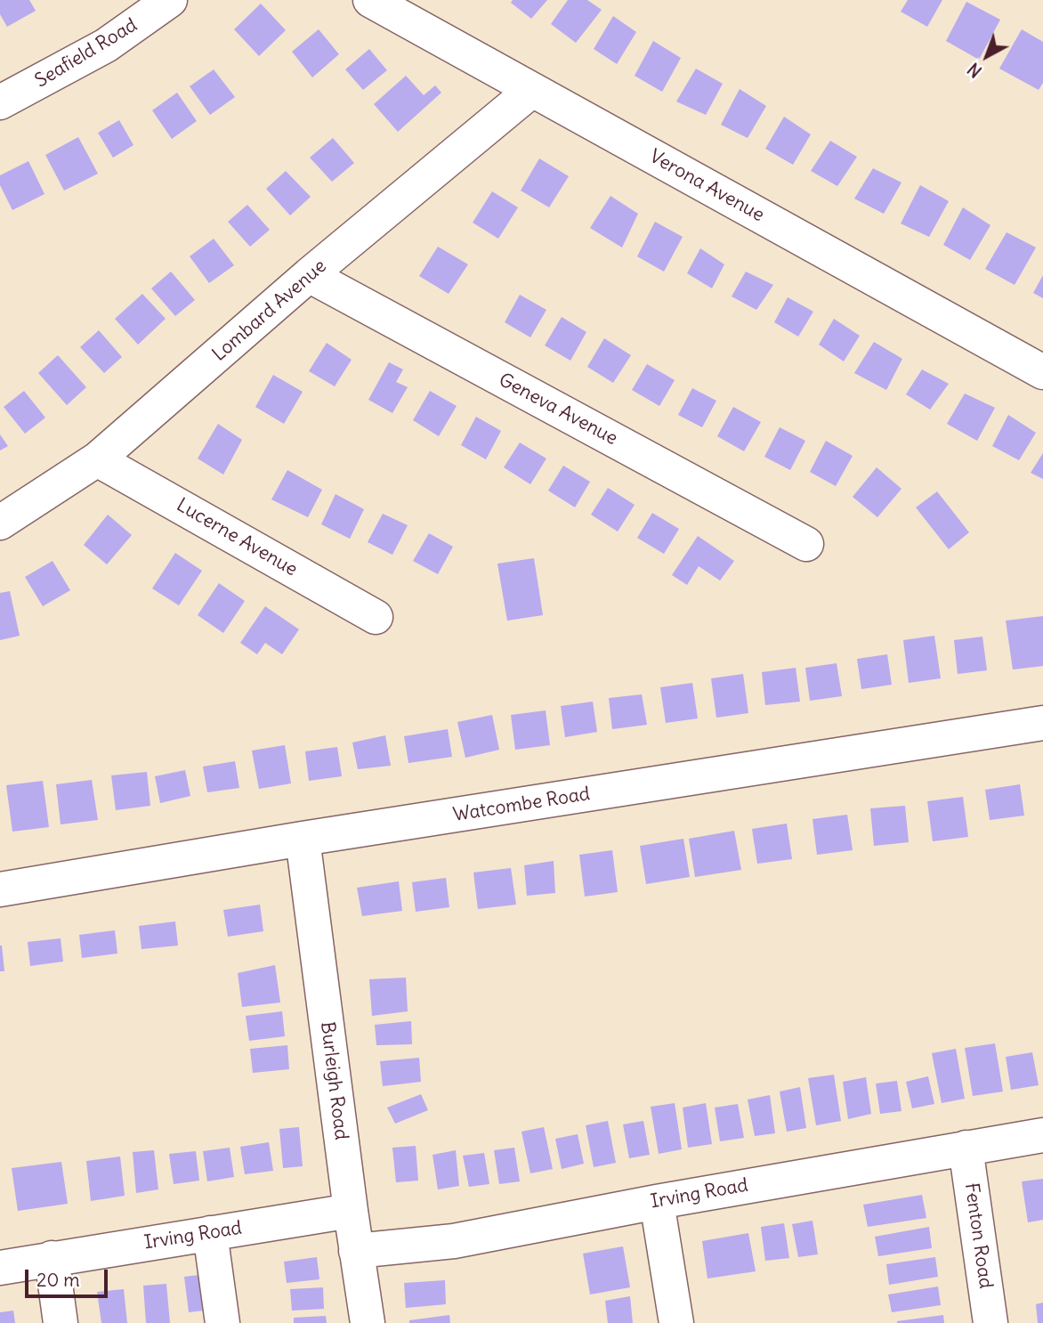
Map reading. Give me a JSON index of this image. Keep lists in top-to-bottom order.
{
  "streets": {
    "street": [
      "Seafield Road",
      "Verona Avenue",
      "Lombard Avenue",
      "Geneva Avenue",
      "Lucerne Avenue",
      "Watcombe Road",
      "Burleigh Road",
      "Irving Road",
      "Fenton Road"
    ]
  },
  "crossings": [
    ["Verona Avenue", "Lombard Avenue"],
    ["Lombard Avenue", "Geneva Avenue"],
    ["Lombard Avenue", "Lucerne Avenue"],
    ["Watcombe Road", "Burleigh Road"],
    ["Burleigh Road", "Irving Road"],
    ["Irving Road", "Fenton Road"]
  ],
  "scale_bar": "20 m",
  "north": "bottom left"
}
